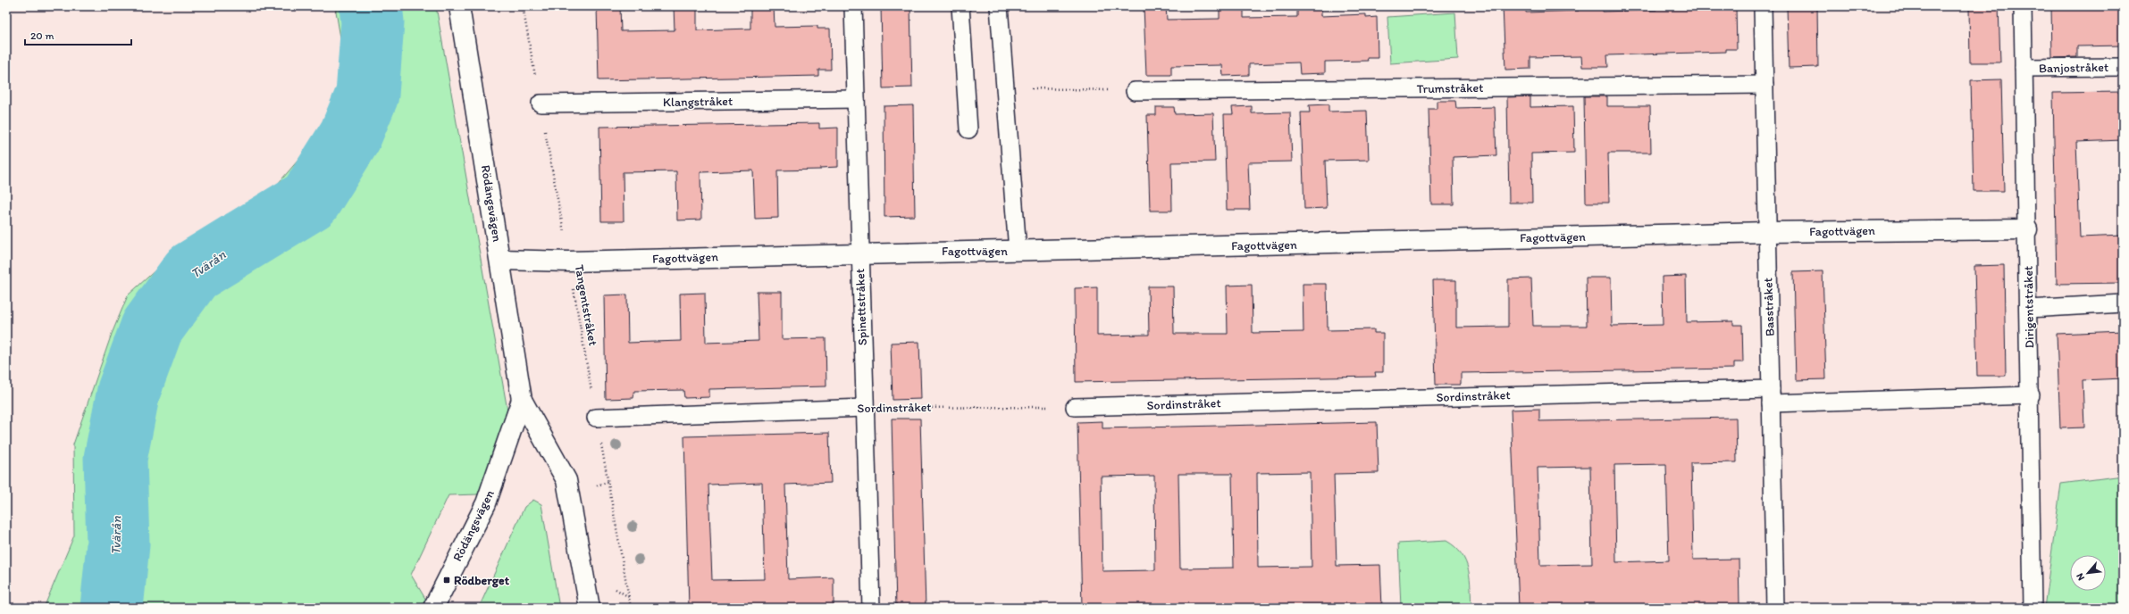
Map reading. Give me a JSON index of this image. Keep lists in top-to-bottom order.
{
  "streets": {
    "street": ["Rödängsvägen", "Fagottvägen"],
    "lane": [
      "Banjostråket",
      "Trumstråket",
      "Klangstråket",
      "Spinettstråket",
      "Basstråket",
      "Dirigentstråket",
      "Sordinstråket"
    ],
    "path": ["Tangentstråket"]
  },
  "crossings": [
    ["Banjostråket", "Dirigentstråket"],
    ["Trumstråket", "Basstråket"],
    ["Klangstråket", "Tangentstråket"],
    ["Klangstråket", "Spinettstråket"],
    ["Rödängsvägen", "Fagottvägen"],
    ["Fagottvägen", "Tangentstråket"],
    ["Fagottvägen", "Spinettstråket"],
    ["Fagottvägen", "Basstråket"],
    ["Fagottvägen", "Dirigentstråket"],
    ["Tangentstråket", "Sordinstråket"],
    ["Spinettstråket", "Sordinstråket"],
    ["Basstråket", "Sordinstråket"],
    ["Dirigentstråket", "Sordinstråket"]
  ],
  "water": ["Tvärån"],
  "places": {
    "transit": ["Rödberget"]
  },
  "scale_bar": "20 m",
  "north": "bottom left"
}
